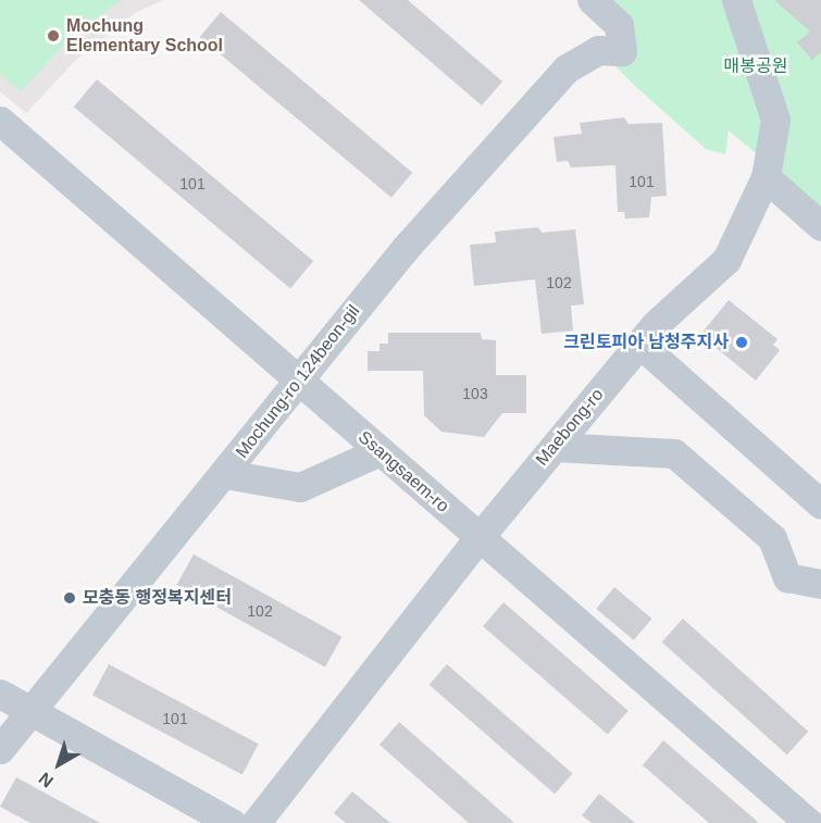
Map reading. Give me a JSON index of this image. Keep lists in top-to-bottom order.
{
  "streets": {
    "street": ["Mochung-ro 124beon-gil", "Maebong-ro", "Ssangsaem-ro"]
  },
  "crossings": [
    ["Mochung-ro 124beon-gil", "Ssangsaem-ro"],
    ["Maebong-ro", "Ssangsaem-ro"]
  ],
  "parks": ["매봉공원"],
  "places": ["Mochung Elementary School", "크린토피아 남청주지사", "모충동 행정복지센터"],
  "house_numbers": [
    "101",
    "101",
    "102",
    "103",
    "102",
    "101"
  ],
  "north": "bottom left"
}
